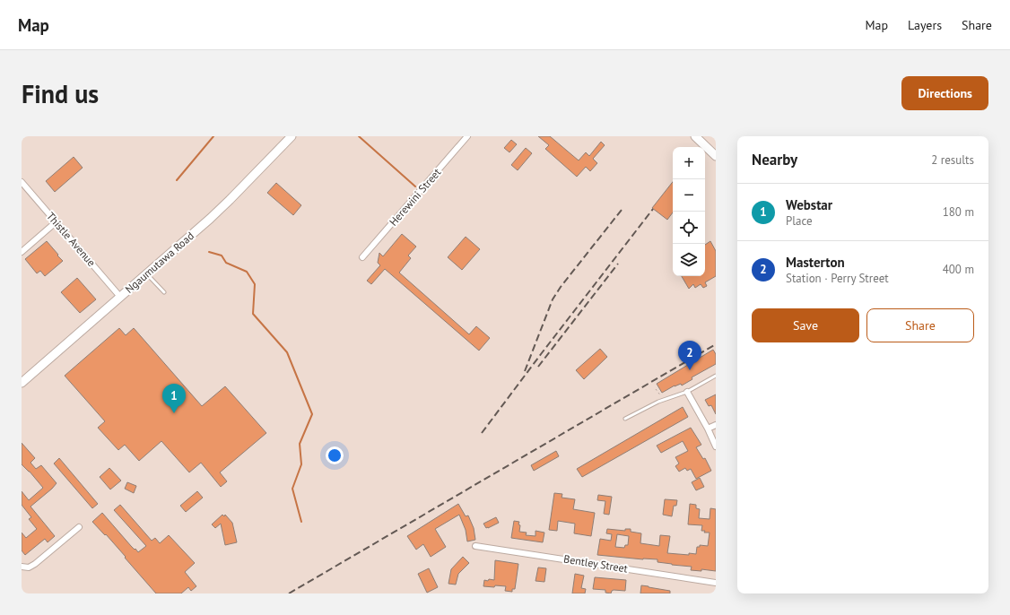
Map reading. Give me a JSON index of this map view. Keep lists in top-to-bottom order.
{
  "streets": {
    "main road": ["Ngaumutawa Road"],
    "street": ["Herewini Street", "Thistle Avenue", "Bentley Street"]
  },
  "crossings": [
    ["Thistle Avenue", "Ngaumutawa Road"]
  ],
  "page": {
    "header": "Map",
    "nav": ["Map", "Layers", "Share"],
    "buttons": [
      "Directions",
      ["Save", "Share"]
    ],
    "title": "Find us",
    "heading": ["Nearby", "2 results"],
    "map_buttons": ["+", "−"],
    "list": [
      {
        "mark": "1",
        "name": "Webstar",
        "note": "Place",
        "value": "180 m"
      },
      {
        "mark": "2",
        "name": "Masterton",
        "note": "Station · Perry Street",
        "value": "400 m"
      }
    ],
    "pins": ["2", "1"]
  }
}
